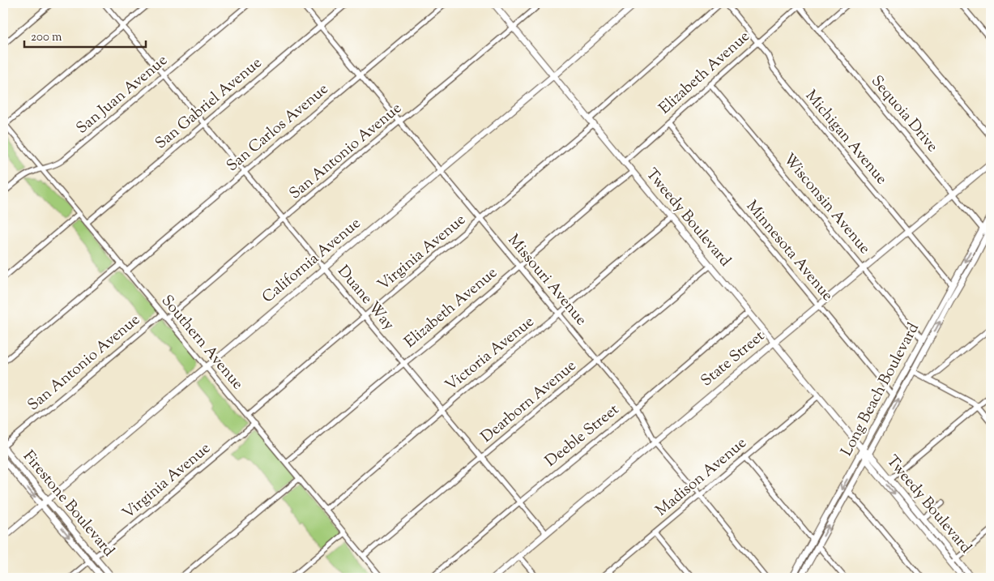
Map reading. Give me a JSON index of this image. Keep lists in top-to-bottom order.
{
  "streets": {
    "main road": [
      "Tweedy Boulevard",
      "California Avenue",
      "State Street",
      "Long Beach Boulevard",
      "Firestone Boulevard"
    ],
    "street": [
      "Elizabeth Avenue",
      "San Juan Avenue",
      "San Gabriel Avenue",
      "Sequoia Drive",
      "San Carlos Avenue",
      "Michigan Avenue",
      "San Antonio Avenue",
      "Wisconsin Avenue",
      "Minnesota Avenue",
      "Virginia Avenue",
      "Missouri Avenue",
      "Duane Way",
      "Southern Avenue",
      "Victoria Avenue",
      "Dearborn Avenue",
      "Deeble Street",
      "Madison Avenue"
    ]
  },
  "crossings": [
    ["Elizabeth Avenue", "Sequoia Drive"],
    ["Elizabeth Avenue", "Michigan Avenue"],
    ["Elizabeth Avenue", "Wisconsin Avenue"],
    ["Elizabeth Avenue", "Tweedy Boulevard"],
    ["Elizabeth Avenue", "Minnesota Avenue"],
    ["Elizabeth Avenue", "Missouri Avenue"],
    ["Elizabeth Avenue", "Duane Way"],
    ["Elizabeth Avenue", "Southern Avenue"],
    ["San Juan Avenue", "Duane Way"],
    ["San Juan Avenue", "Southern Avenue"],
    ["San Gabriel Avenue", "Missouri Avenue"],
    ["San Gabriel Avenue", "Duane Way"],
    ["San Gabriel Avenue", "Southern Avenue"],
    ["Sequoia Drive", "State Street"],
    ["Sequoia Drive", "Long Beach Boulevard"],
    ["San Carlos Avenue", "Missouri Avenue"],
    ["San Carlos Avenue", "Duane Way"],
    ["San Carlos Avenue", "Southern Avenue"],
    ["Michigan Avenue", "State Street"],
    ["Michigan Avenue", "Long Beach Boulevard"],
    ["San Antonio Avenue", "Tweedy Boulevard"],
    ["San Antonio Avenue", "Missouri Avenue"],
    ["San Antonio Avenue", "Duane Way"],
    ["San Antonio Avenue", "Southern Avenue"],
    ["San Antonio Avenue", "Firestone Boulevard"],
    ["Wisconsin Avenue", "State Street"],
    ["Wisconsin Avenue", "Long Beach Boulevard"],
    ["Tweedy Boulevard", "Virginia Avenue"],
    ["Tweedy Boulevard", "California Avenue"],
    ["Tweedy Boulevard", "Victoria Avenue"],
    ["Tweedy Boulevard", "State Street"],
    ["Tweedy Boulevard", "Long Beach Boulevard"],
    ["Tweedy Boulevard", "Dearborn Avenue"],
    ["Tweedy Boulevard", "Deeble Street"],
    ["Tweedy Boulevard", "Madison Avenue"],
    ["Minnesota Avenue", "State Street"],
    ["Minnesota Avenue", "Long Beach Boulevard"],
    ["Virginia Avenue", "Missouri Avenue"],
    ["Virginia Avenue", "Duane Way"],
    ["Virginia Avenue", "Southern Avenue"],
    ["Virginia Avenue", "Firestone Boulevard"],
    ["California Avenue", "Missouri Avenue"],
    ["California Avenue", "Duane Way"],
    ["California Avenue", "Southern Avenue"],
    ["California Avenue", "Firestone Boulevard"],
    ["Missouri Avenue", "Victoria Avenue"],
    ["Missouri Avenue", "State Street"],
    ["Missouri Avenue", "Dearborn Avenue"],
    ["Missouri Avenue", "Deeble Street"],
    ["Missouri Avenue", "Madison Avenue"],
    ["Duane Way", "Victoria Avenue"],
    ["Duane Way", "State Street"],
    ["Duane Way", "Dearborn Avenue"],
    ["Duane Way", "Deeble Street"],
    ["Southern Avenue", "Victoria Avenue"],
    ["Southern Avenue", "Dearborn Avenue"]
  ],
  "scale_bar": "200 m"
}
